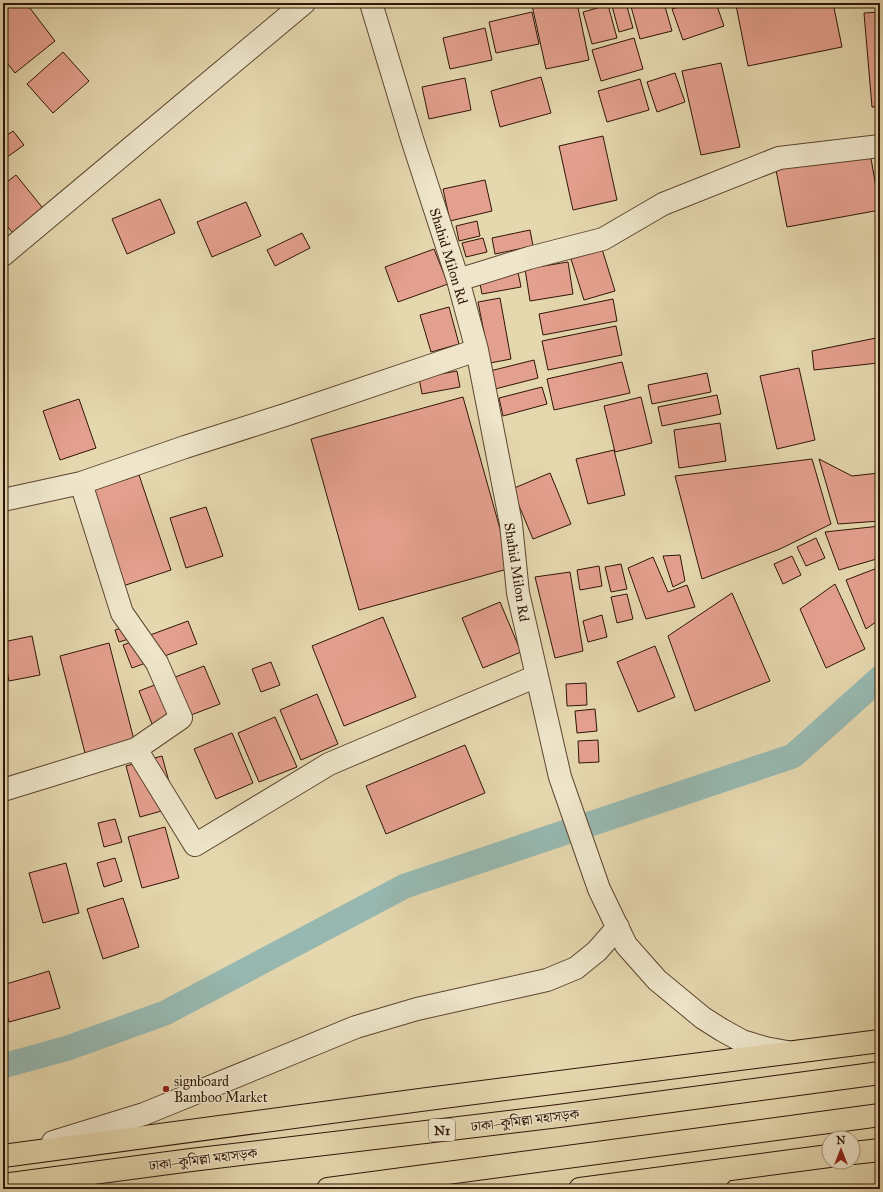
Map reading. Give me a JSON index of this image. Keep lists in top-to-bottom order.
{
  "streets": {
    "main road": ["ঢাকা–কুমিল্লা মহাসড়ক", "N1"],
    "street": ["Shahid Milon Rd"]
  },
  "places": ["signboard Bamboo Market"],
  "north": "top"
}
